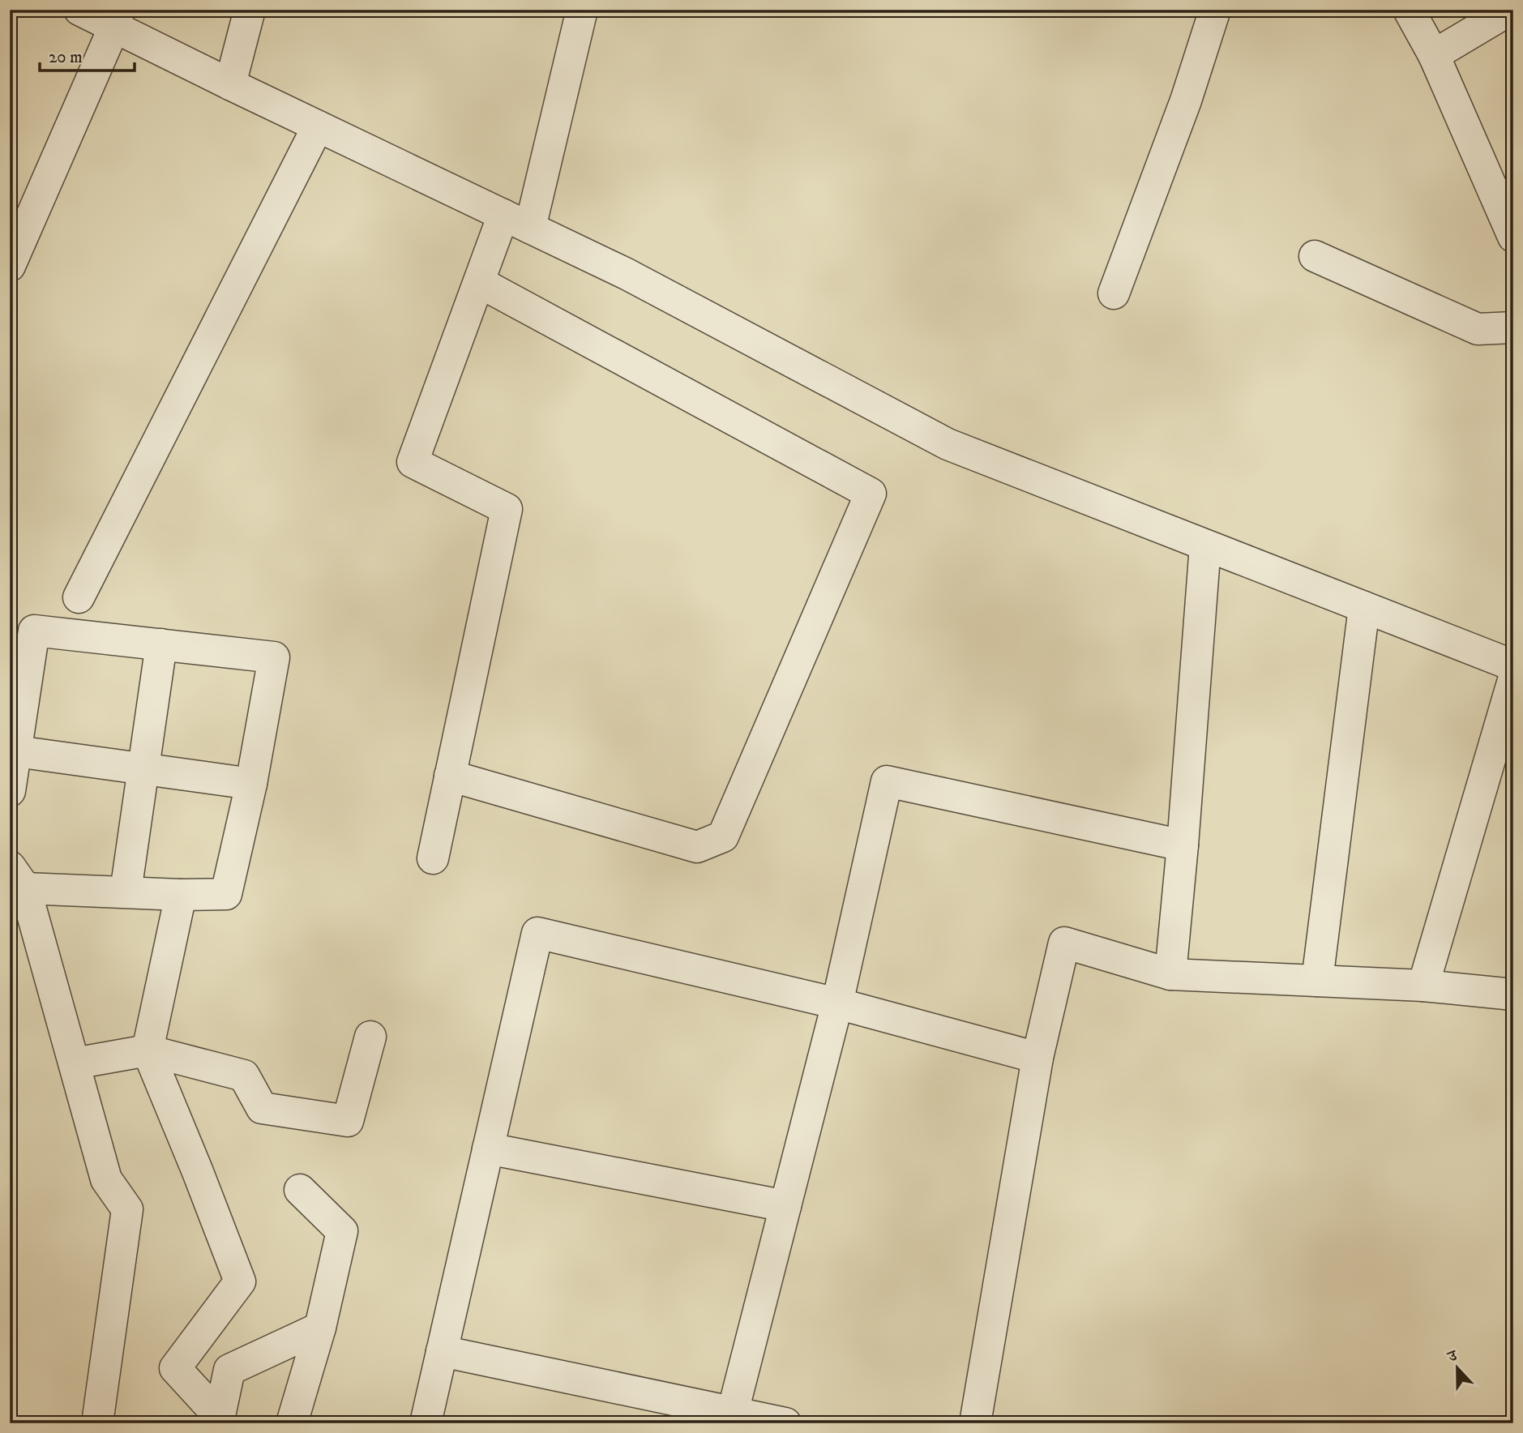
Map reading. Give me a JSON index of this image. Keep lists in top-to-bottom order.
{
  "scale_bar": "20 m",
  "north": "top"
}
